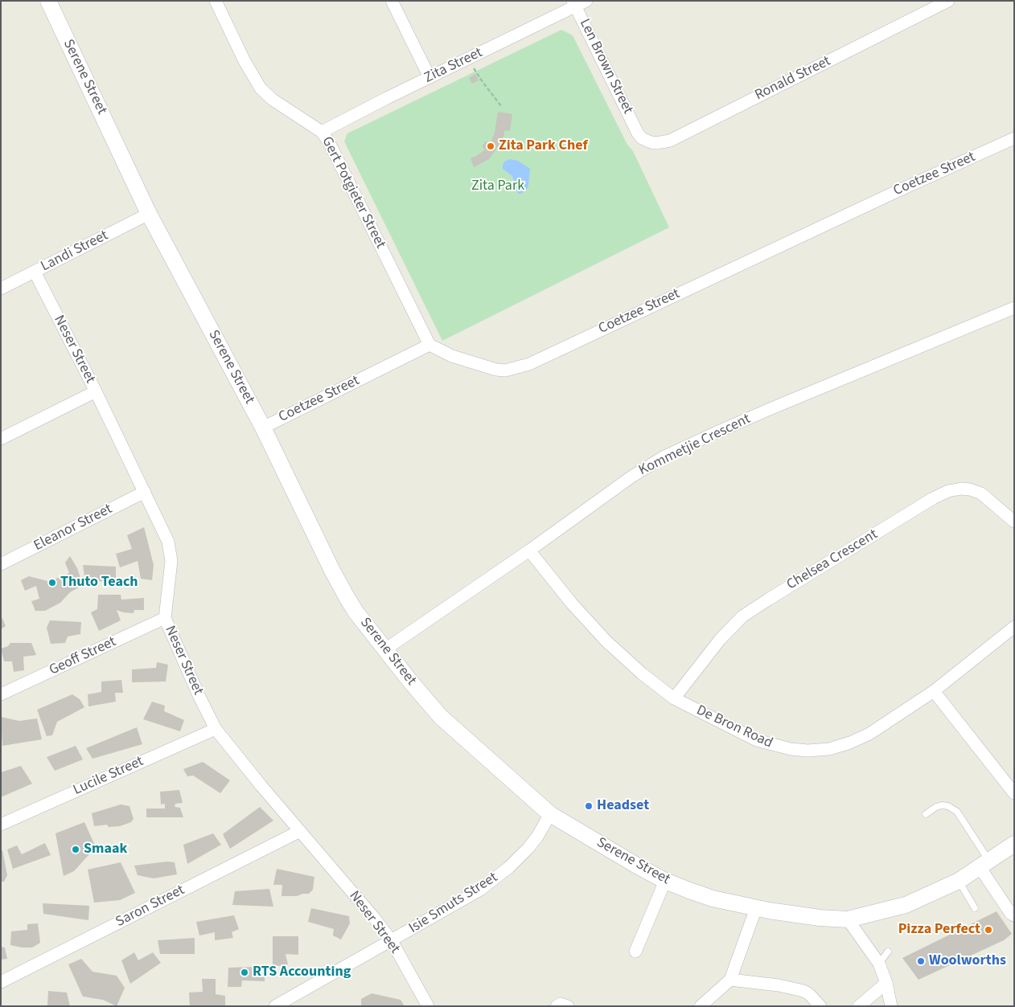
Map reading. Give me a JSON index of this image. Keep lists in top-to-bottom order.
{
  "streets": {
    "street": [
      "Zita Street",
      "Len Brown Street",
      "Serene Street",
      "Ronald Street",
      "Coetzee Street",
      "Gert Potgieter Street",
      "Landi Street",
      "Neser Street",
      "Kommetjie Crescent",
      "Eleanor Street",
      "Chelsea Crescent",
      "Geoff Street",
      "De Bron Road",
      "Lucile Street",
      "Isie Smuts Street",
      "Saron Street"
    ]
  },
  "crossings": [
    ["Zita Street", "Len Brown Street"],
    ["Zita Street", "Gert Potgieter Street"],
    ["Len Brown Street", "Ronald Street"],
    ["Serene Street", "Coetzee Street"],
    ["Serene Street", "Landi Street"],
    ["Serene Street", "Kommetjie Crescent"],
    ["Serene Street", "Isie Smuts Street"],
    ["Coetzee Street", "Gert Potgieter Street"],
    ["Landi Street", "Neser Street"],
    ["Neser Street", "Eleanor Street"],
    ["Neser Street", "Geoff Street"],
    ["Neser Street", "Lucile Street"],
    ["Neser Street", "Isie Smuts Street"],
    ["Neser Street", "Saron Street"],
    ["Kommetjie Crescent", "De Bron Road"],
    ["Chelsea Crescent", "De Bron Road"]
  ],
  "parks": ["Zita Park"],
  "places": [
    "Zita Park Chef",
    "Thuto Teach",
    "Headset",
    "Smaak",
    "Pizza Perfect",
    "Woolworths",
    "RTS Accounting"
  ]
}
